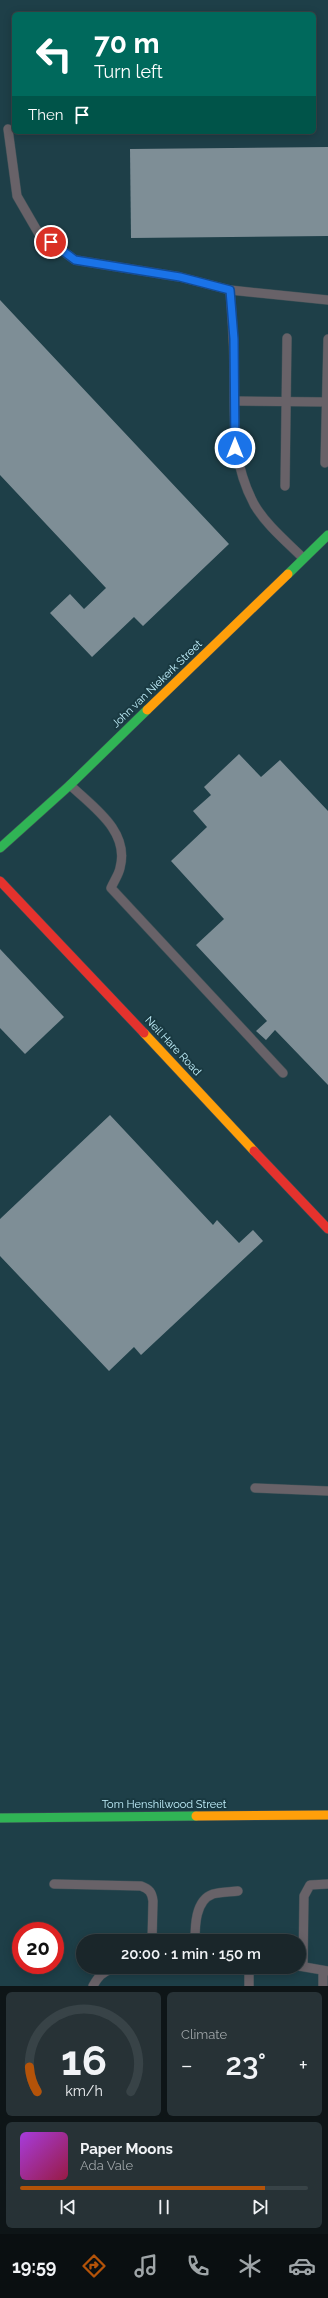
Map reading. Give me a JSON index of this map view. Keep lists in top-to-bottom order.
{
  "streets": {
    "street": ["John van Niekerk Street", "Neil Hare Road", "Tom Henshilwood Street"]
  },
  "page": {
    "turn": ["70 m", "Turn left"],
    "then": "Then",
    "limit": "20",
    "trip": "20:00 · 1 min · 150 m",
    "tile": "Climate",
    "heat": ["−", "23°", "+"],
    "song": ["Paper Moons", "Ada Vale"],
    "tabs": "19:59",
    "gauge": ["16", "km/h"]
  }
}
